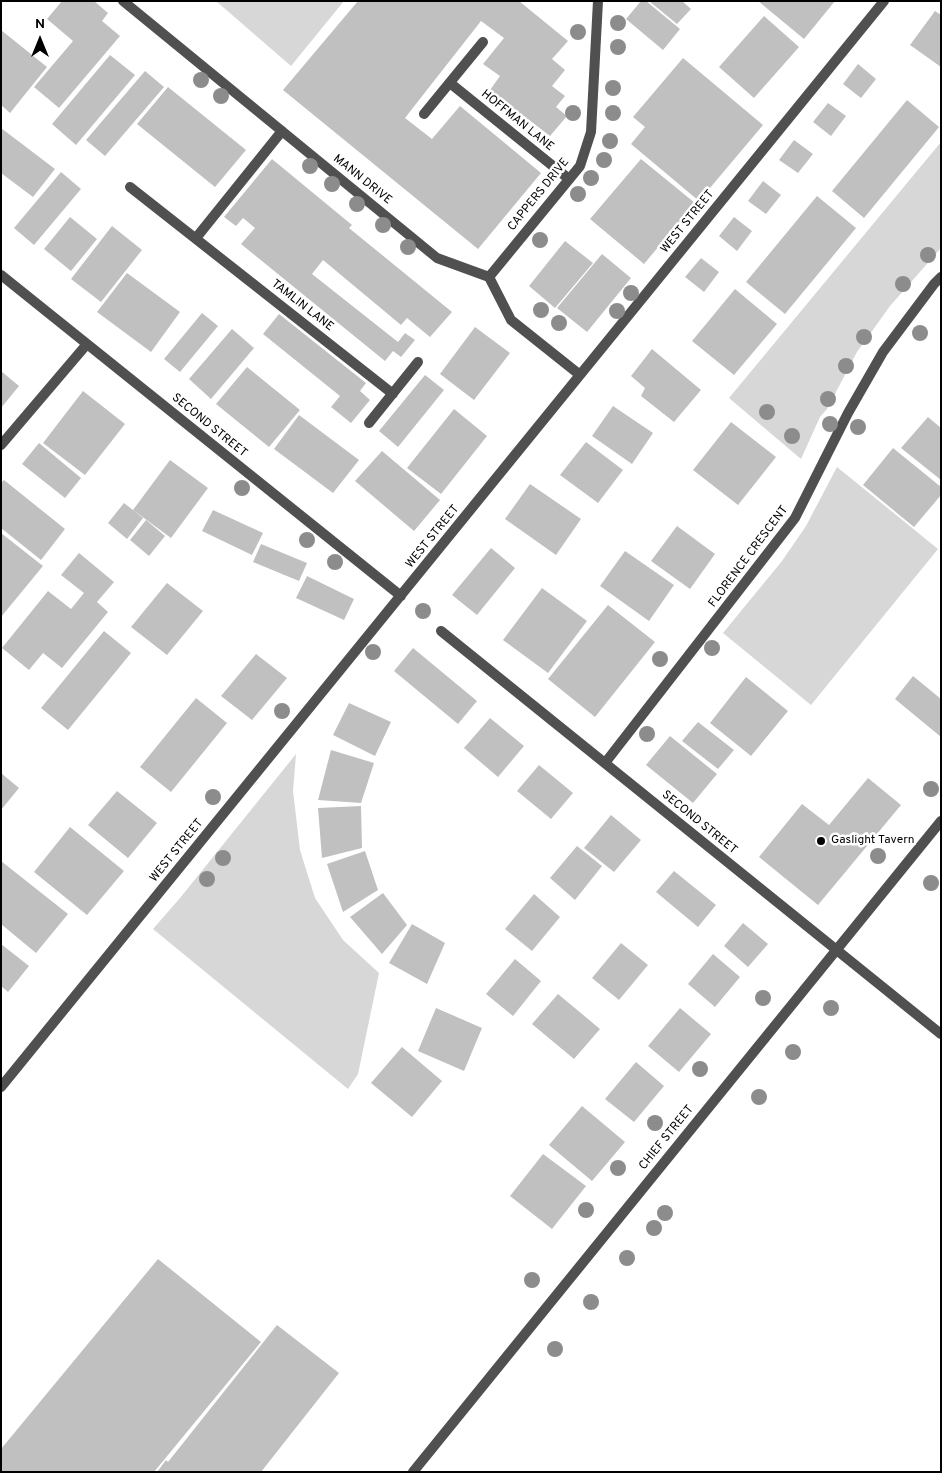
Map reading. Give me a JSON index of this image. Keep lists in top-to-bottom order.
{
  "streets": {
    "street": [
      "HOFFMAN LANE",
      "MANN DRIVE",
      "CAPPERS DRIVE",
      "WEST STREET",
      "TAMLIN LANE",
      "SECOND STREET",
      "FLORENCE CRESCENT",
      "CHIEF STREET"
    ]
  },
  "crossings": [
    ["HOFFMAN LANE", "CAPPERS DRIVE"],
    ["MANN DRIVE", "CAPPERS DRIVE"],
    ["WEST STREET", "SECOND STREET"],
    ["SECOND STREET", "FLORENCE CRESCENT"],
    ["SECOND STREET", "CHIEF STREET"]
  ],
  "places": ["Gaslight Tavern"],
  "north": "top"
}
